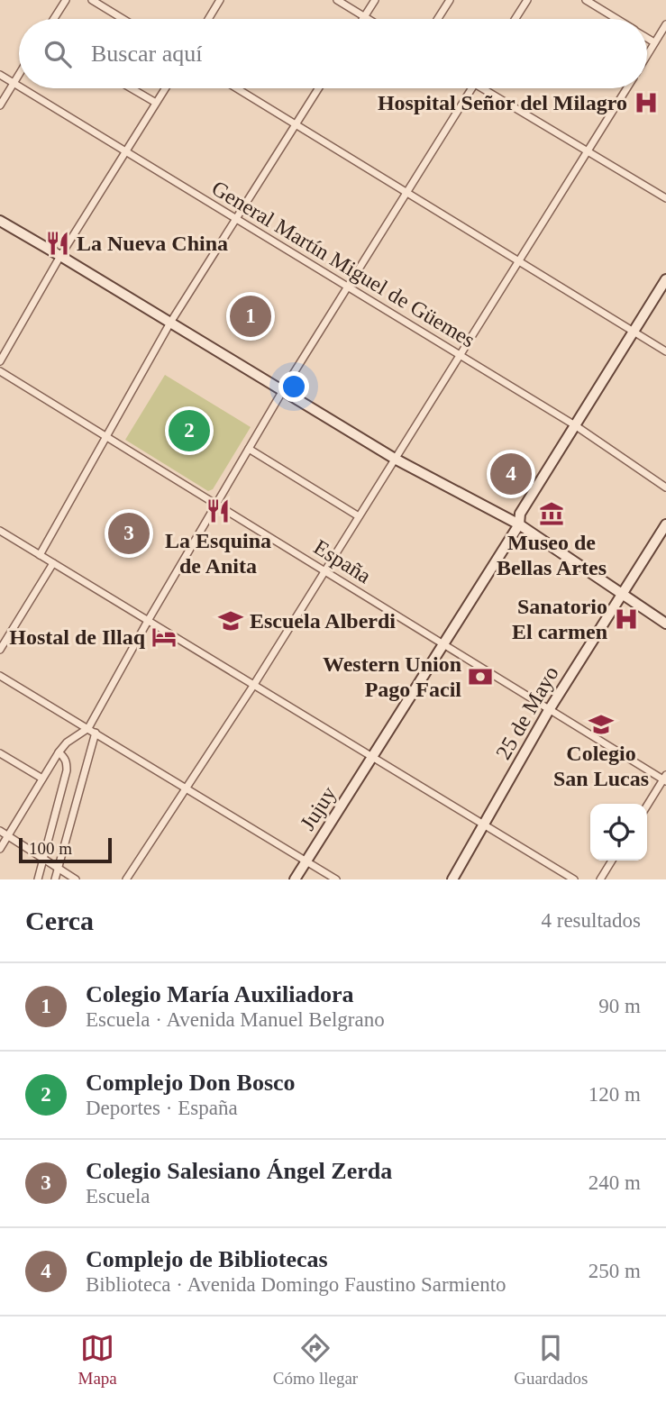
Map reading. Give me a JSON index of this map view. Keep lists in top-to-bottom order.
{
  "streets": {
    "main road": ["25 de Mayo", "Jujuy"],
    "street": ["General Martín Miguel de Güemes", "España"]
  },
  "crossings": [
    ["General Martín Miguel de Güemes", "Jujuy"],
    ["España", "25 de Mayo"],
    ["España", "Jujuy"]
  ],
  "places": {
    "hospital": ["Hospital Señor del Milagro", "Sanatorio El carmen"],
    "restaurant": ["La Nueva China", "La Esquina de Anita"],
    "museum": ["Museo de Bellas Artes"],
    "school or university": ["Escuela Alberdi", "Colegio San Lucas"],
    "hotel": ["Hostal de Illaq"],
    "bank": ["Western Union Pago Facil"]
  },
  "scale_bar": "100 m",
  "page": {
    "search": "Buscar aquí",
    "pins": [
      "1",
      "2",
      "4",
      "3"
    ],
    "scale": "100 m",
    "heading": ["Cerca", "4 resultados"],
    "list": [
      {
        "mark": "1",
        "name": "Colegio María Auxiliadora",
        "note": "Escuela · Avenida Manuel Belgrano",
        "value": "90 m"
      },
      {
        "mark": "2",
        "name": "Complejo Don Bosco",
        "note": "Deportes · España",
        "value": "120 m"
      },
      {
        "mark": "3",
        "name": "Colegio Salesiano Ángel Zerda",
        "note": "Escuela",
        "value": "240 m"
      },
      {
        "mark": "4",
        "name": "Complejo de Bibliotecas",
        "note": "Biblioteca · Avenida Domingo Faustino Sarmiento",
        "value": "250 m"
      }
    ],
    "nav": ["Mapa", "Cómo llegar", "Guardados"]
  }
}
